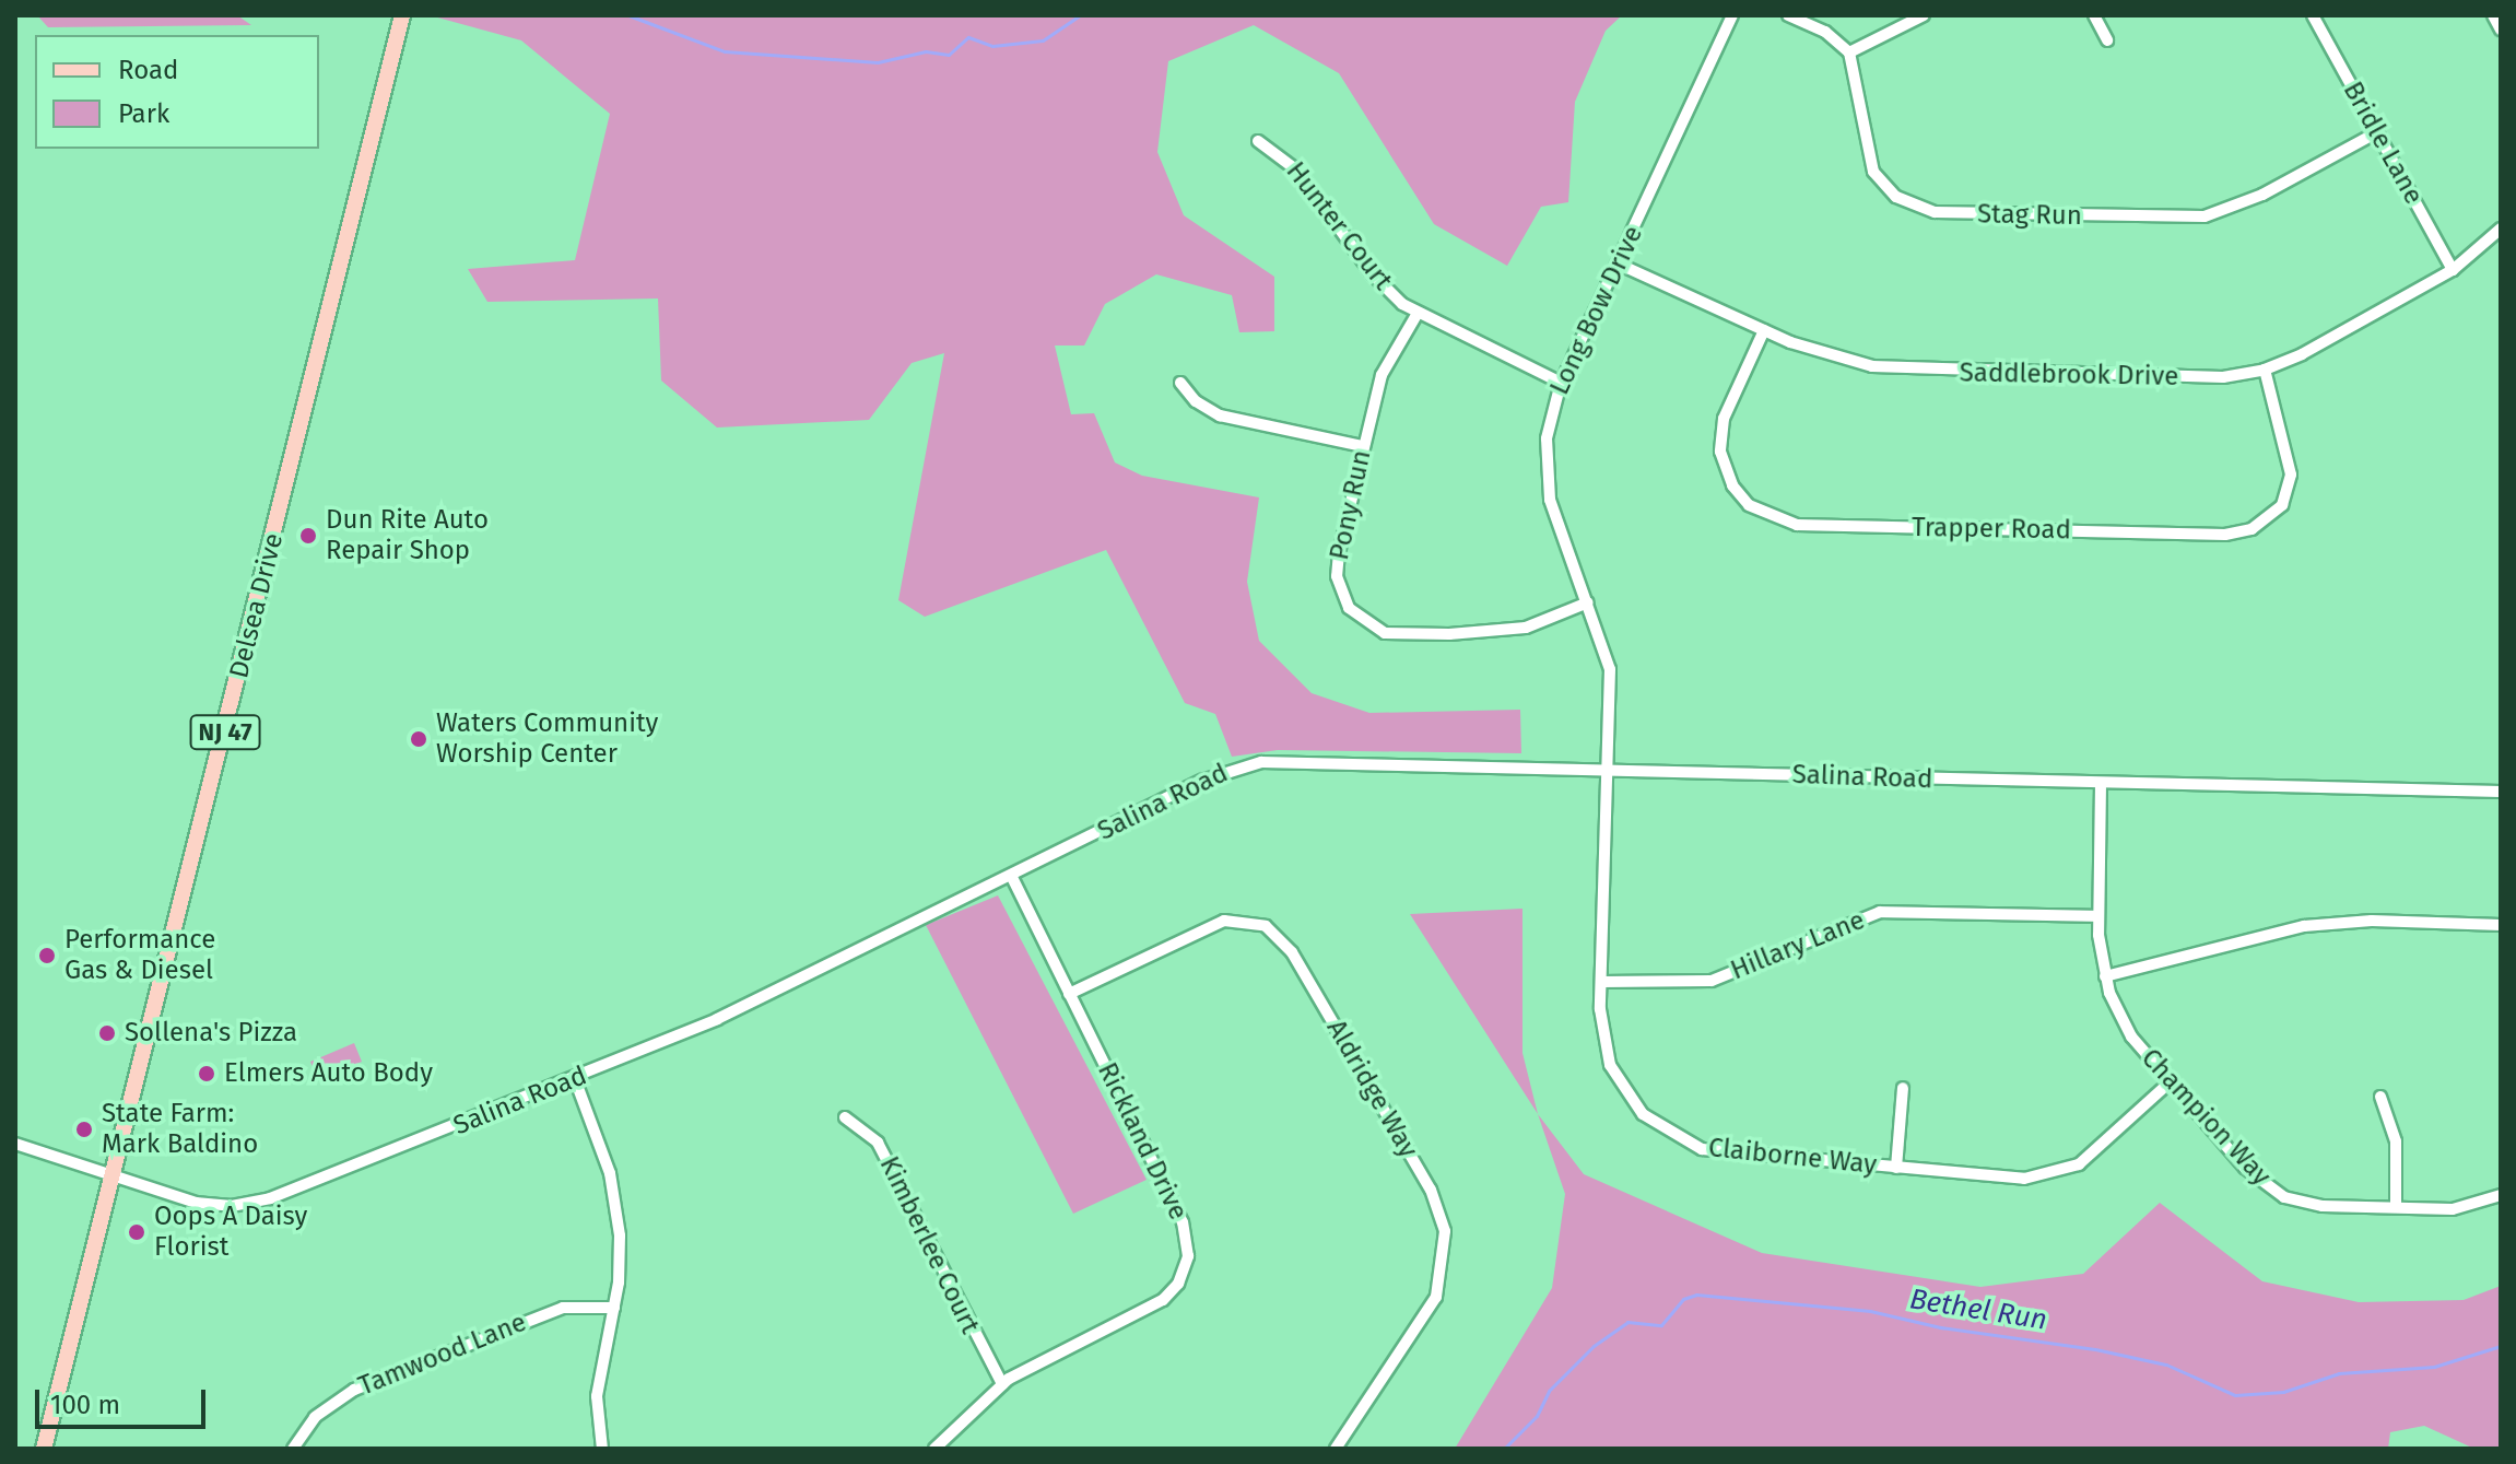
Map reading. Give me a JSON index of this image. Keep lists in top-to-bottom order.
{
  "streets": {
    "main road": ["Delsea Drive", "NJ 47"],
    "street": [
      "Bridle Lane",
      "Stag Run",
      "Hunter Court",
      "Long Bow Drive",
      "Saddlebrook Drive",
      "Pony Run",
      "Trapper Road",
      "Salina Road",
      "Hillary Lane",
      "Aldridge Way",
      "Champion Way",
      "Rickland Drive",
      "Claiborne Way",
      "Kimberlee Court",
      "Tamwood Lane"
    ]
  },
  "crossings": [
    ["Bridle Lane", "Stag Run"],
    ["Bridle Lane", "Saddlebrook Drive"],
    ["Hunter Court", "Long Bow Drive"],
    ["Hunter Court", "Pony Run"],
    ["Long Bow Drive", "Saddlebrook Drive"],
    ["Long Bow Drive", "Pony Run"],
    ["Long Bow Drive", "Salina Road"],
    ["Long Bow Drive", "Claiborne Way"],
    ["Saddlebrook Drive", "Trapper Road"],
    ["Delsea Drive", "Salina Road"],
    ["Salina Road", "Champion Way"],
    ["Salina Road", "Rickland Drive"],
    ["Salina Road", "Claiborne Way"],
    ["Hillary Lane", "Champion Way"],
    ["Hillary Lane", "Claiborne Way"],
    ["Aldridge Way", "Rickland Drive"],
    ["Champion Way", "Claiborne Way"],
    ["Rickland Drive", "Kimberlee Court"]
  ],
  "water": ["Bethel Run"],
  "places": [
    "Dun Rite Auto Repair Shop",
    "Waters Community Worship Center",
    "Performance Gas & Diesel",
    "Sollena's Pizza",
    "Elmers Auto Body",
    "State Farm: Mark Baldino",
    "Oops A Daisy Florist"
  ],
  "legend": ["Road", "Park"],
  "scale_bar": "100 m"
}
